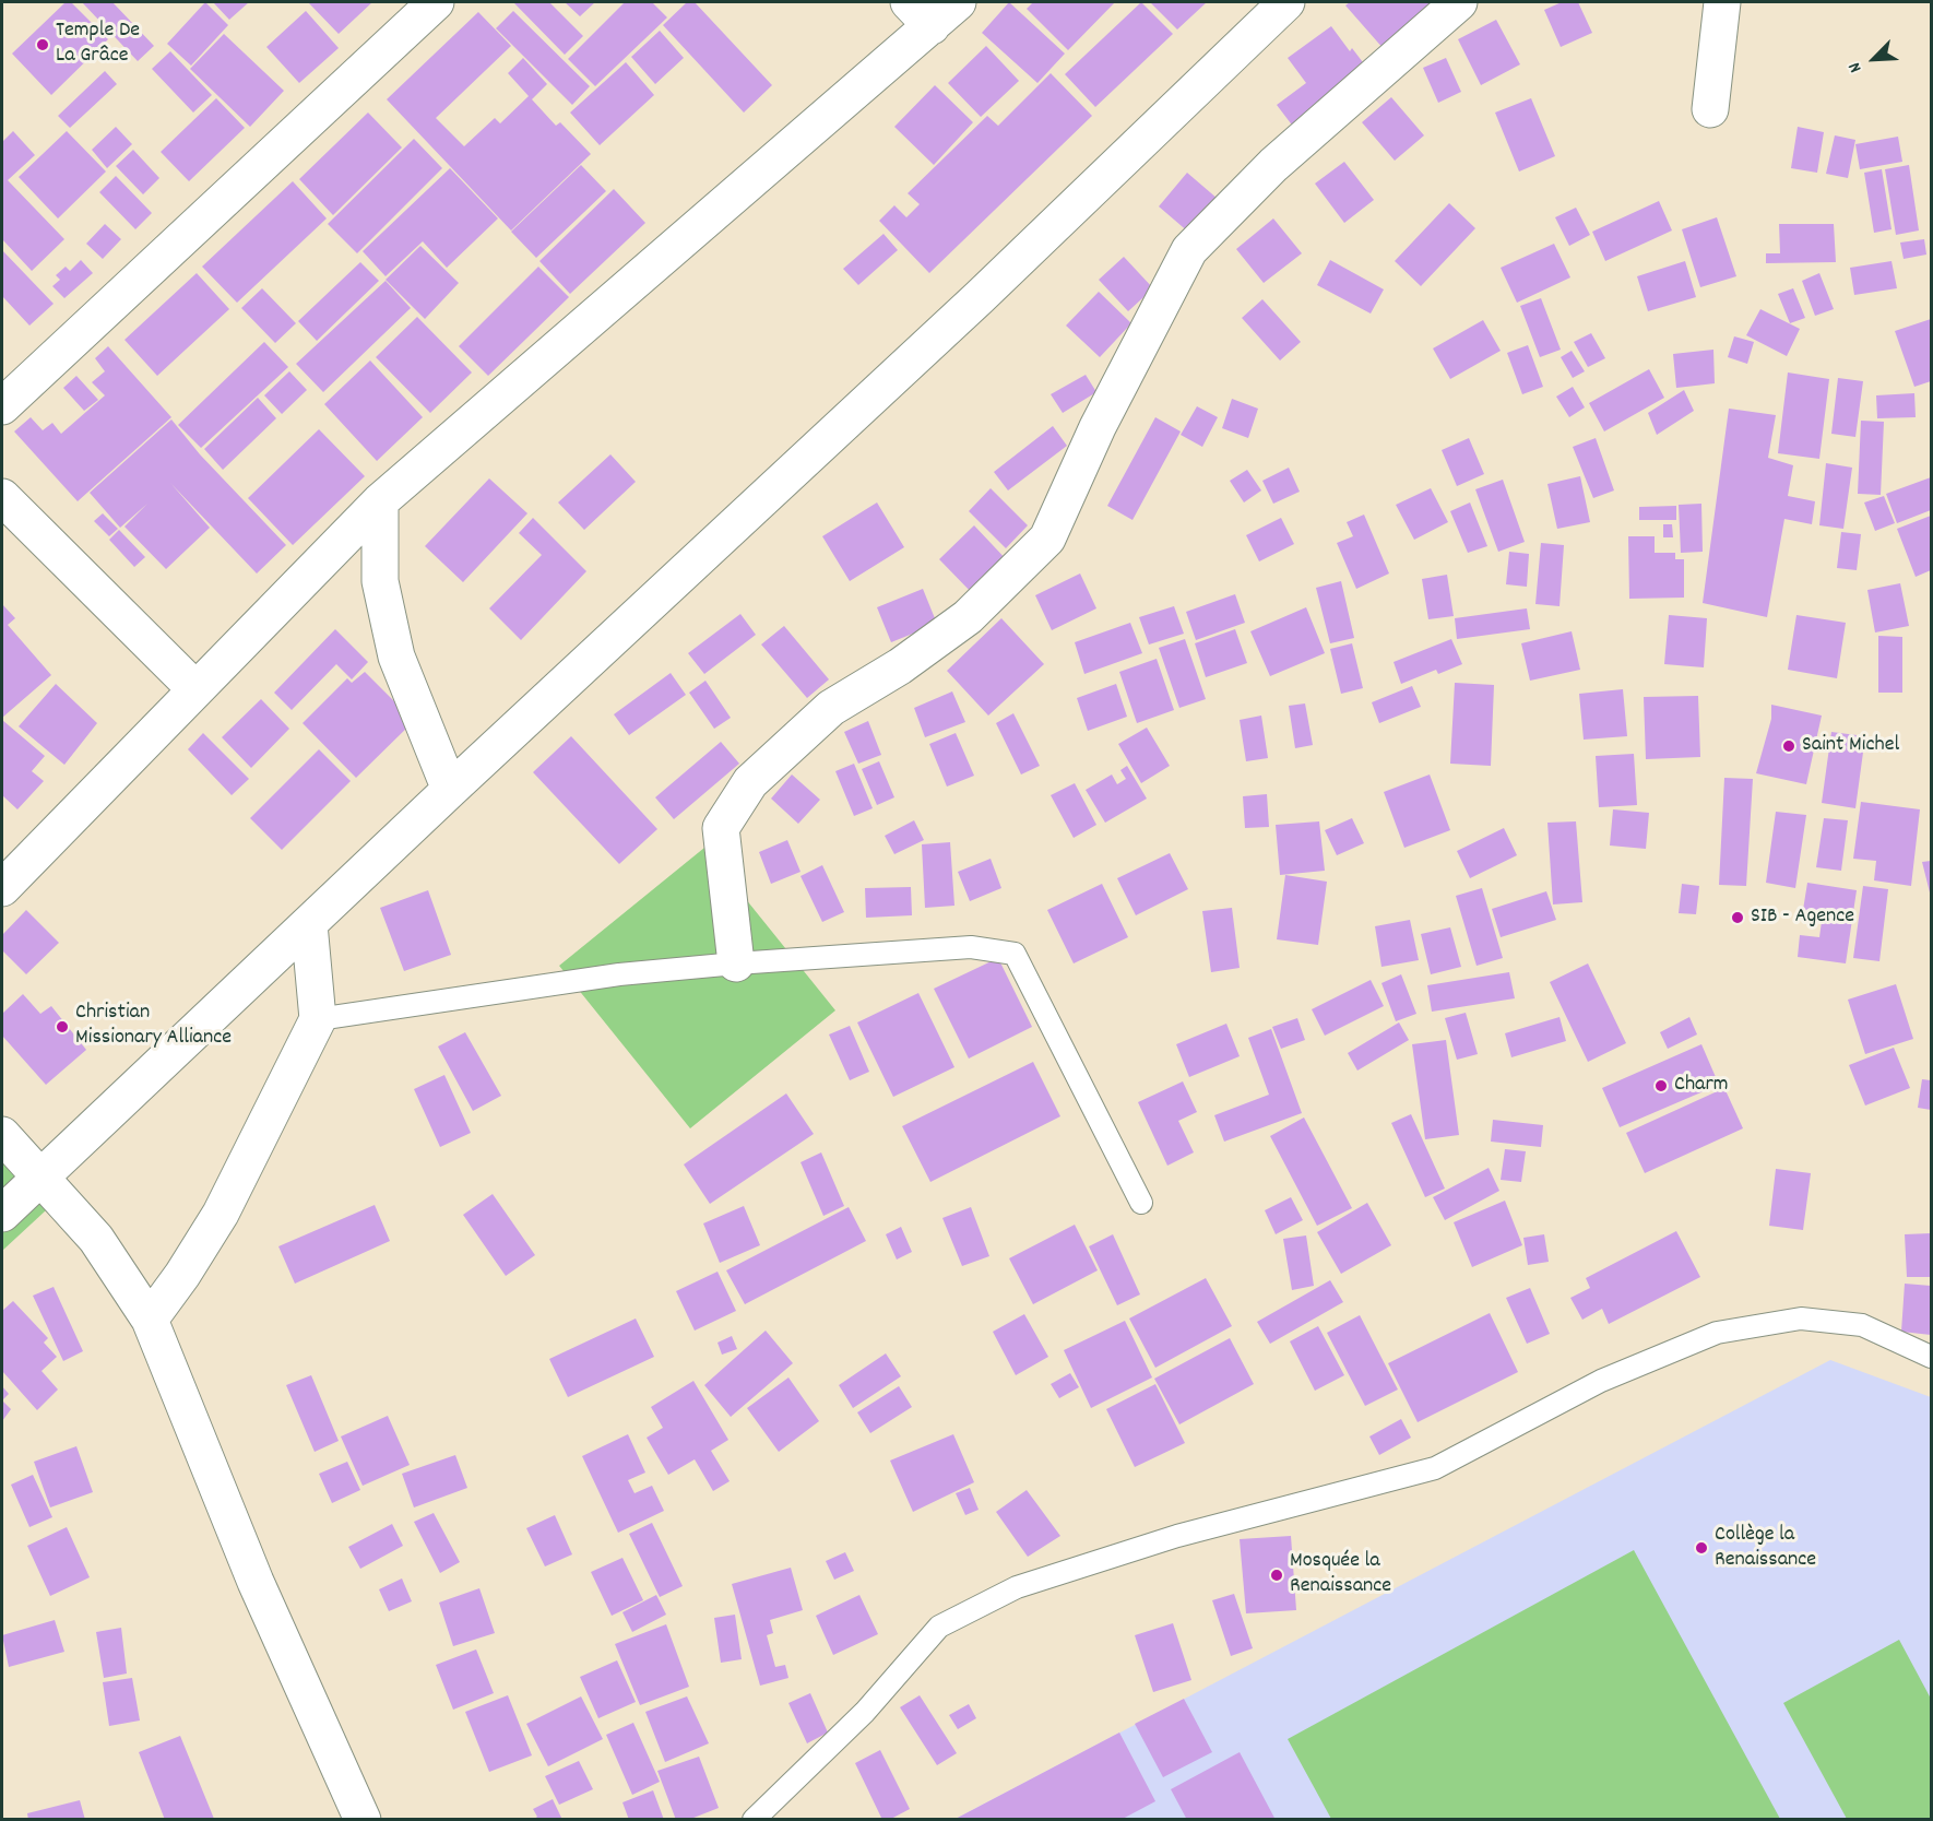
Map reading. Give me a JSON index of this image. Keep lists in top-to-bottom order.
{
  "places": [
    "Temple De La Grâce",
    "Saint Michel",
    "SIB - Agence",
    "Christian Missionary Alliance",
    "Charm",
    "Collège la Renaissance",
    "Mosquée la Renaissance"
  ],
  "north": "bottom left"
}
